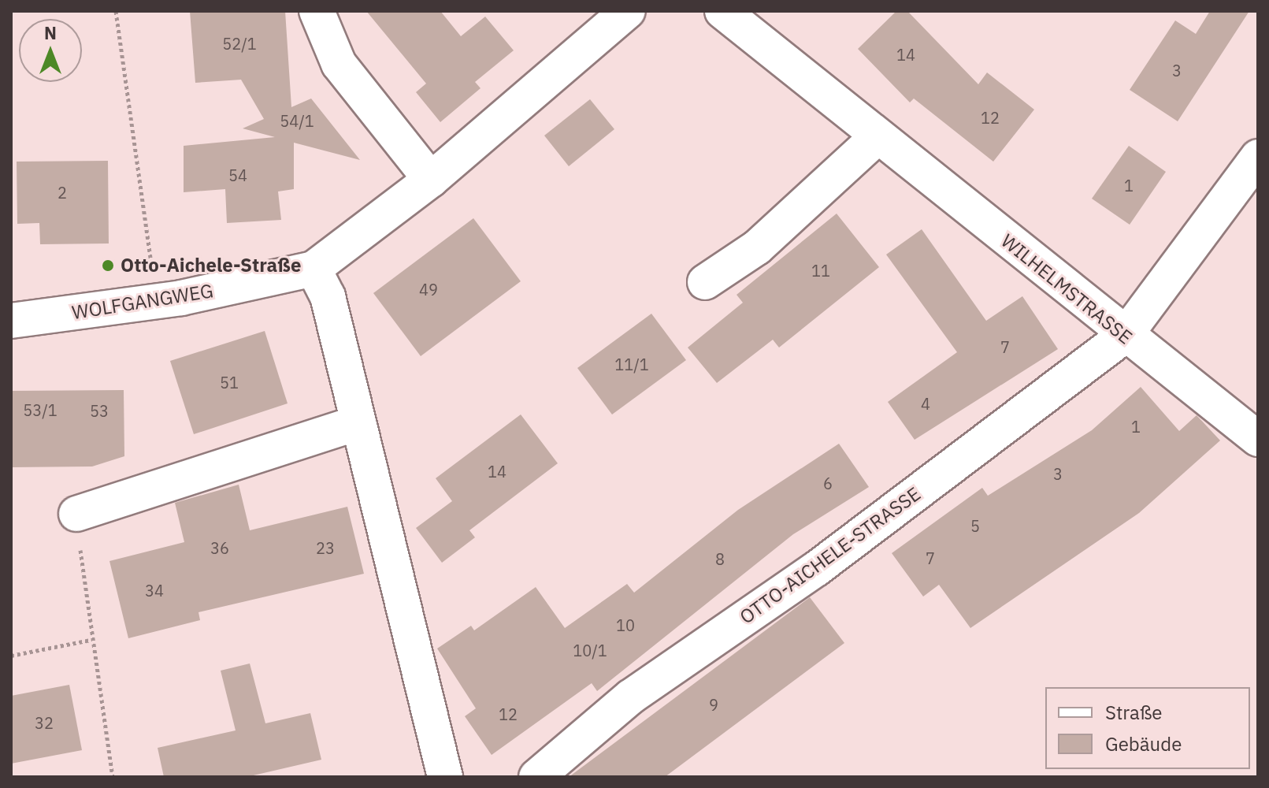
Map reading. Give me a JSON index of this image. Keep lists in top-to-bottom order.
{
  "streets": {
    "street": ["WILHELMSTRASSE", "WOLFGANGWEG", "OTTO-AICHELE-STRASSE"]
  },
  "crossings": [
    ["WILHELMSTRASSE", "OTTO-AICHELE-STRASSE"]
  ],
  "places": ["Otto-Aichele-Straße"],
  "house_numbers": [
    "52/1",
    "14",
    "3",
    "12",
    "54/1",
    "54",
    "1",
    "2",
    "11",
    "49",
    "7",
    "11/1",
    "51",
    "4",
    "53/1",
    "53",
    "1",
    "14",
    "3",
    "6",
    "5",
    "36",
    "23",
    "7",
    "8",
    "34",
    "10",
    "10/1",
    "9",
    "12",
    "32"
  ],
  "legend": ["Straße", "Gebäude"],
  "north": "top"
}
